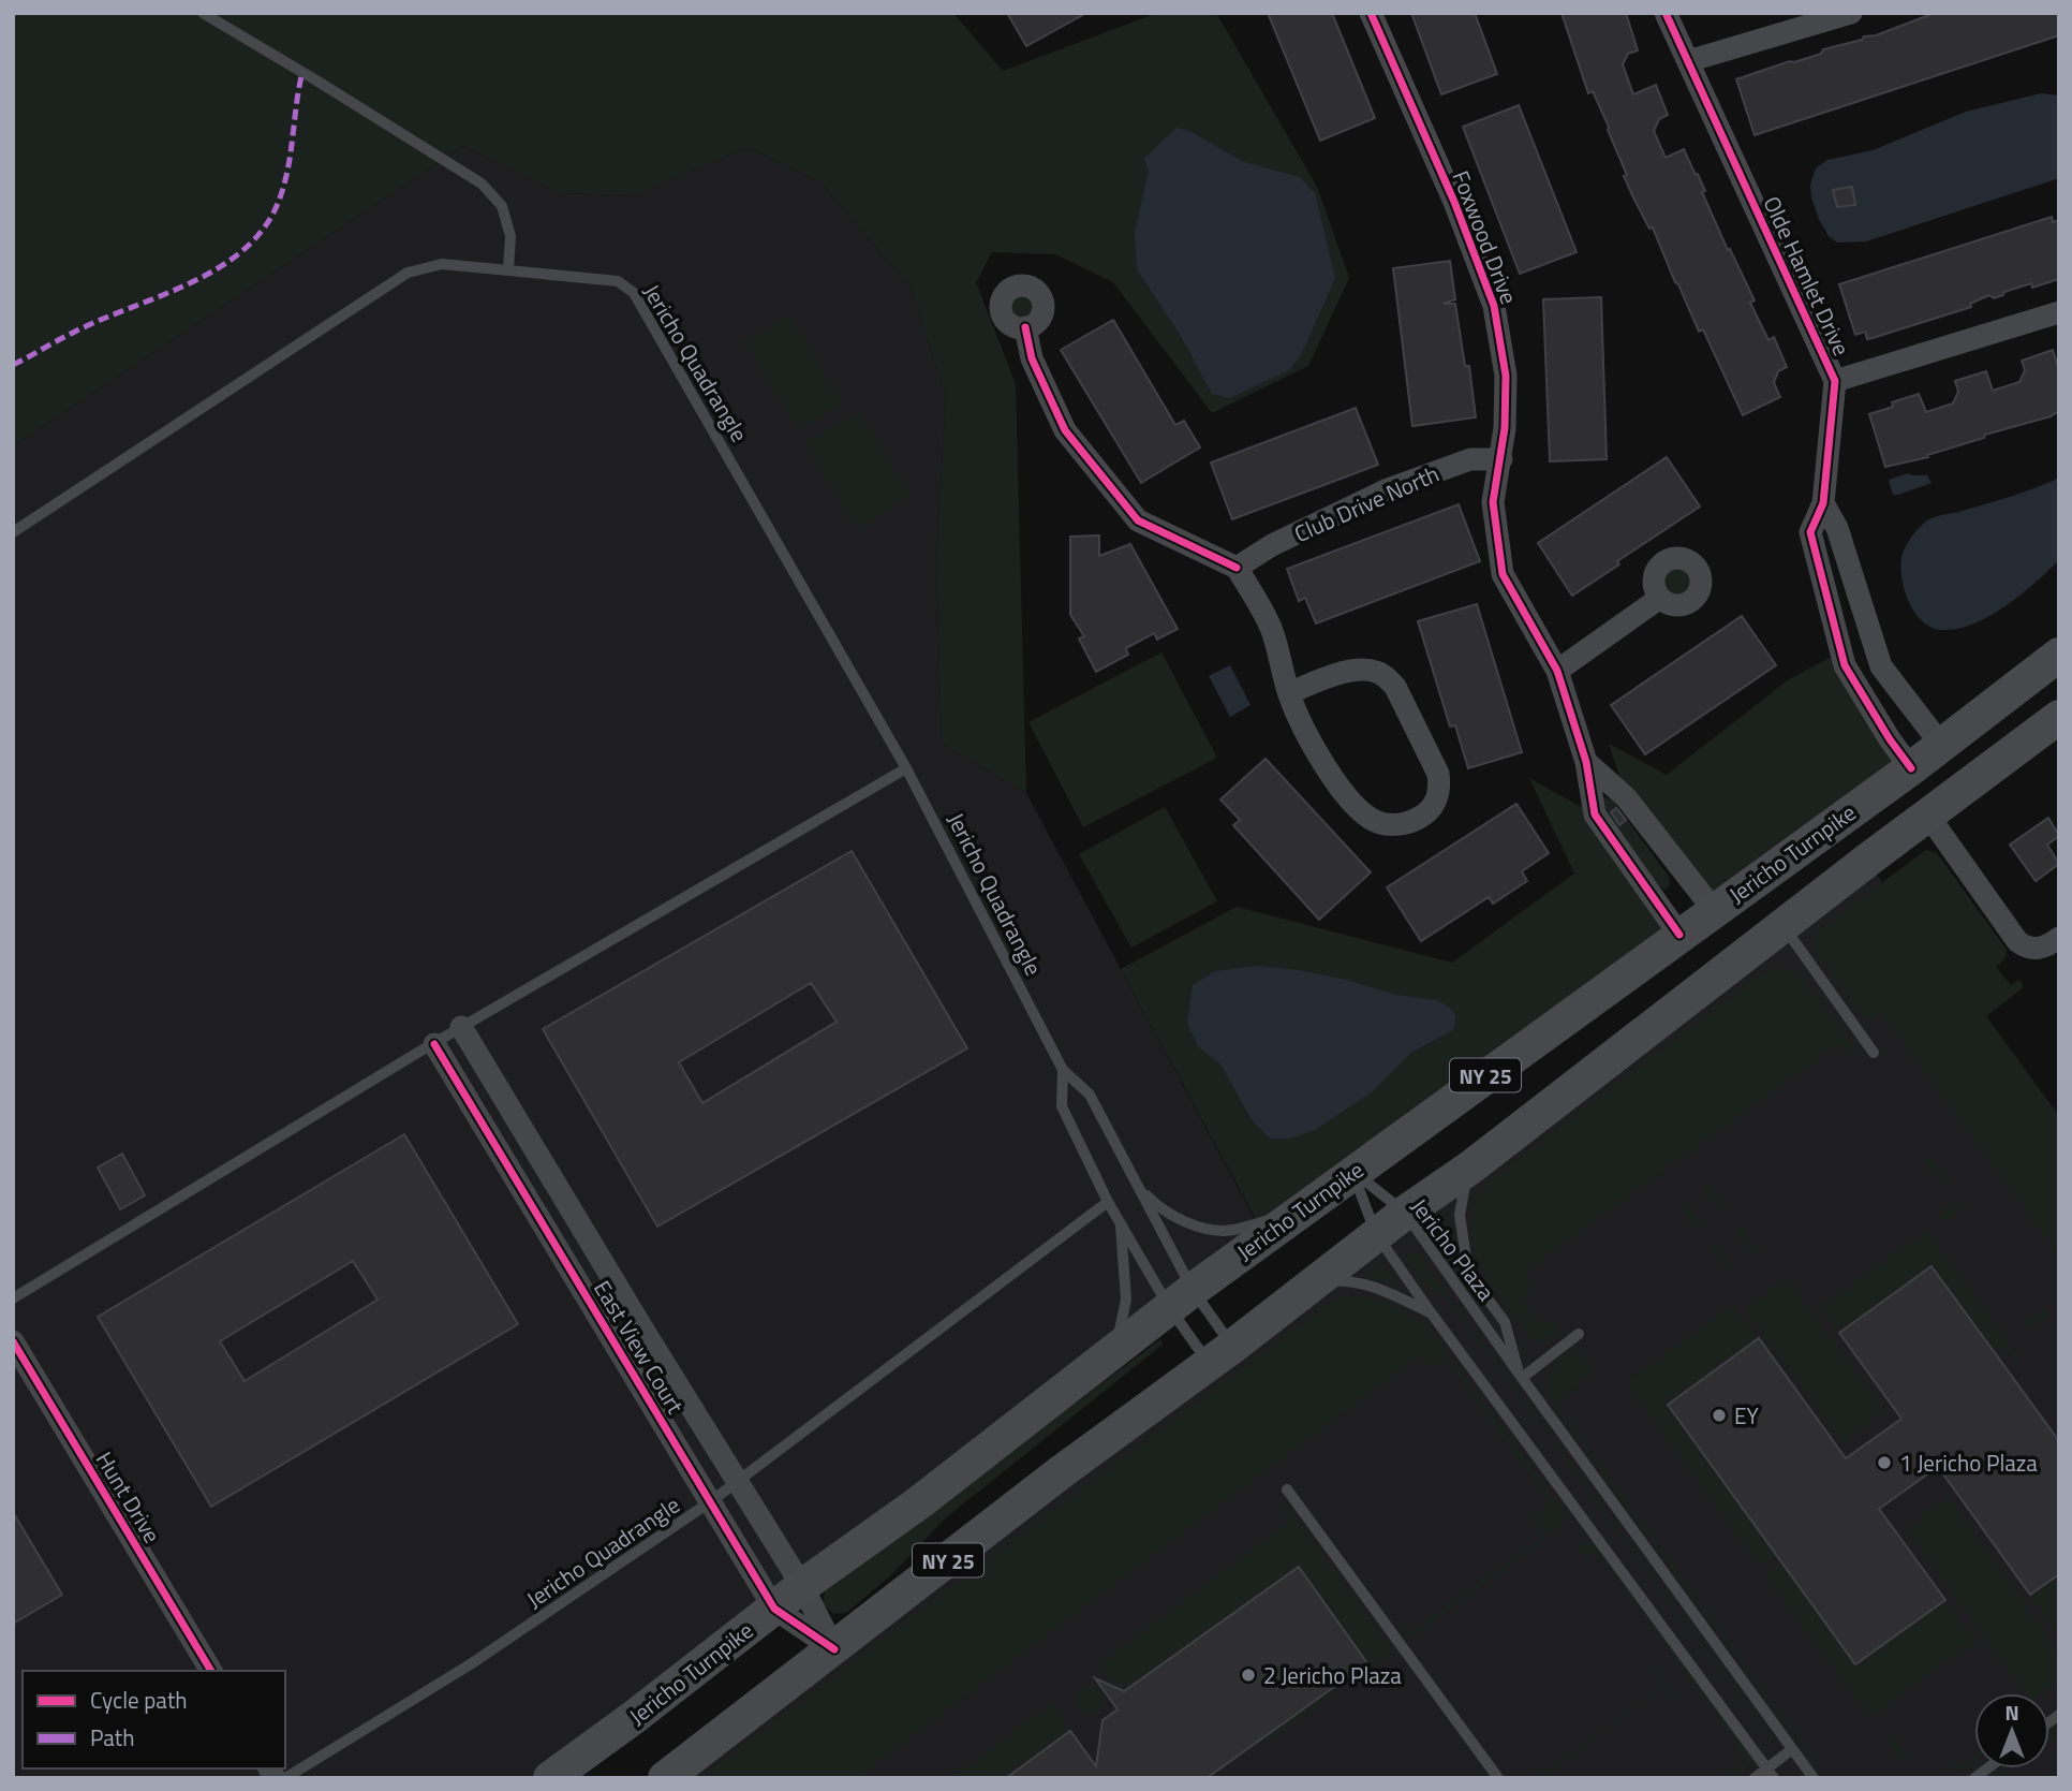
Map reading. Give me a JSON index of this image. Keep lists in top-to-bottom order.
{
  "streets": {
    "main road": ["Jericho Turnpike", "NY 25"],
    "street": [
      "Foxwood Drive",
      "Olde Hamlet Drive",
      "Club Drive North",
      "East View Court",
      "Hunt Drive"
    ],
    "lane": ["Jericho Quadrangle", "Jericho Plaza"]
  },
  "crossings": [
    ["Foxwood Drive", "Club Drive North"],
    ["Foxwood Drive", "Jericho Turnpike"],
    ["Olde Hamlet Drive", "Jericho Turnpike"],
    ["Jericho Quadrangle", "Jericho Turnpike"],
    ["Jericho Quadrangle", "NY 25"],
    ["Jericho Quadrangle", "East View Court"],
    ["Jericho Turnpike", "Jericho Plaza"],
    ["Jericho Turnpike", "East View Court"],
    ["NY 25", "Jericho Plaza"],
    ["NY 25", "East View Court"]
  ],
  "places": ["EY", "1 Jericho Plaza", "2 Jericho Plaza"],
  "legend": ["Cycle path", "Path"],
  "north": "top"
}
